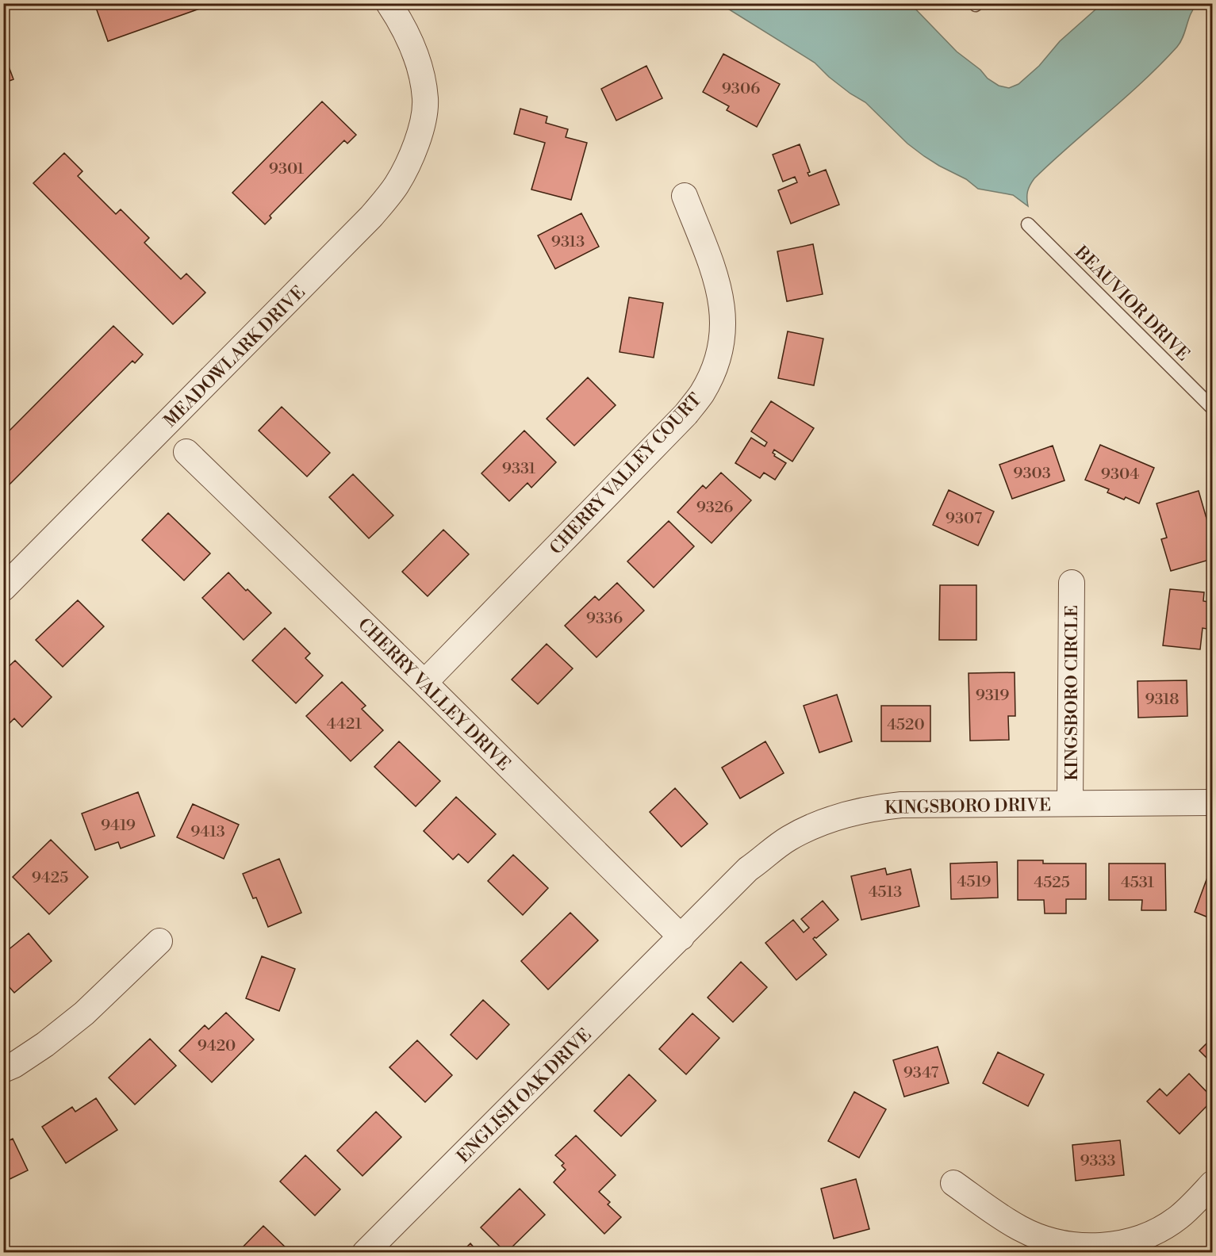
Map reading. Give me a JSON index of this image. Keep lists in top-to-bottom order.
{
  "streets": {
    "street": [
      "MEADOWLARK DRIVE",
      "CHERRY VALLEY COURT",
      "KINGSBORO CIRCLE",
      "CHERRY VALLEY DRIVE",
      "KINGSBORO DRIVE",
      "ENGLISH OAK DRIVE"
    ],
    "lane": ["BEAUVIOR DRIVE"]
  },
  "crossings": [
    ["CHERRY VALLEY COURT", "CHERRY VALLEY DRIVE"],
    ["KINGSBORO CIRCLE", "KINGSBORO DRIVE"],
    ["CHERRY VALLEY DRIVE", "KINGSBORO DRIVE"],
    ["CHERRY VALLEY DRIVE", "ENGLISH OAK DRIVE"],
    ["KINGSBORO DRIVE", "ENGLISH OAK DRIVE"]
  ],
  "house_numbers": [
    "9306",
    "9301",
    "9313",
    "9331",
    "9303",
    "9304",
    "9326",
    "9307",
    "9336",
    "9319",
    "9318",
    "4421",
    "4520",
    "9419",
    "9413",
    "9425",
    "4519",
    "4525",
    "4531",
    "4513",
    "9420",
    "9347",
    "9333"
  ]
}
